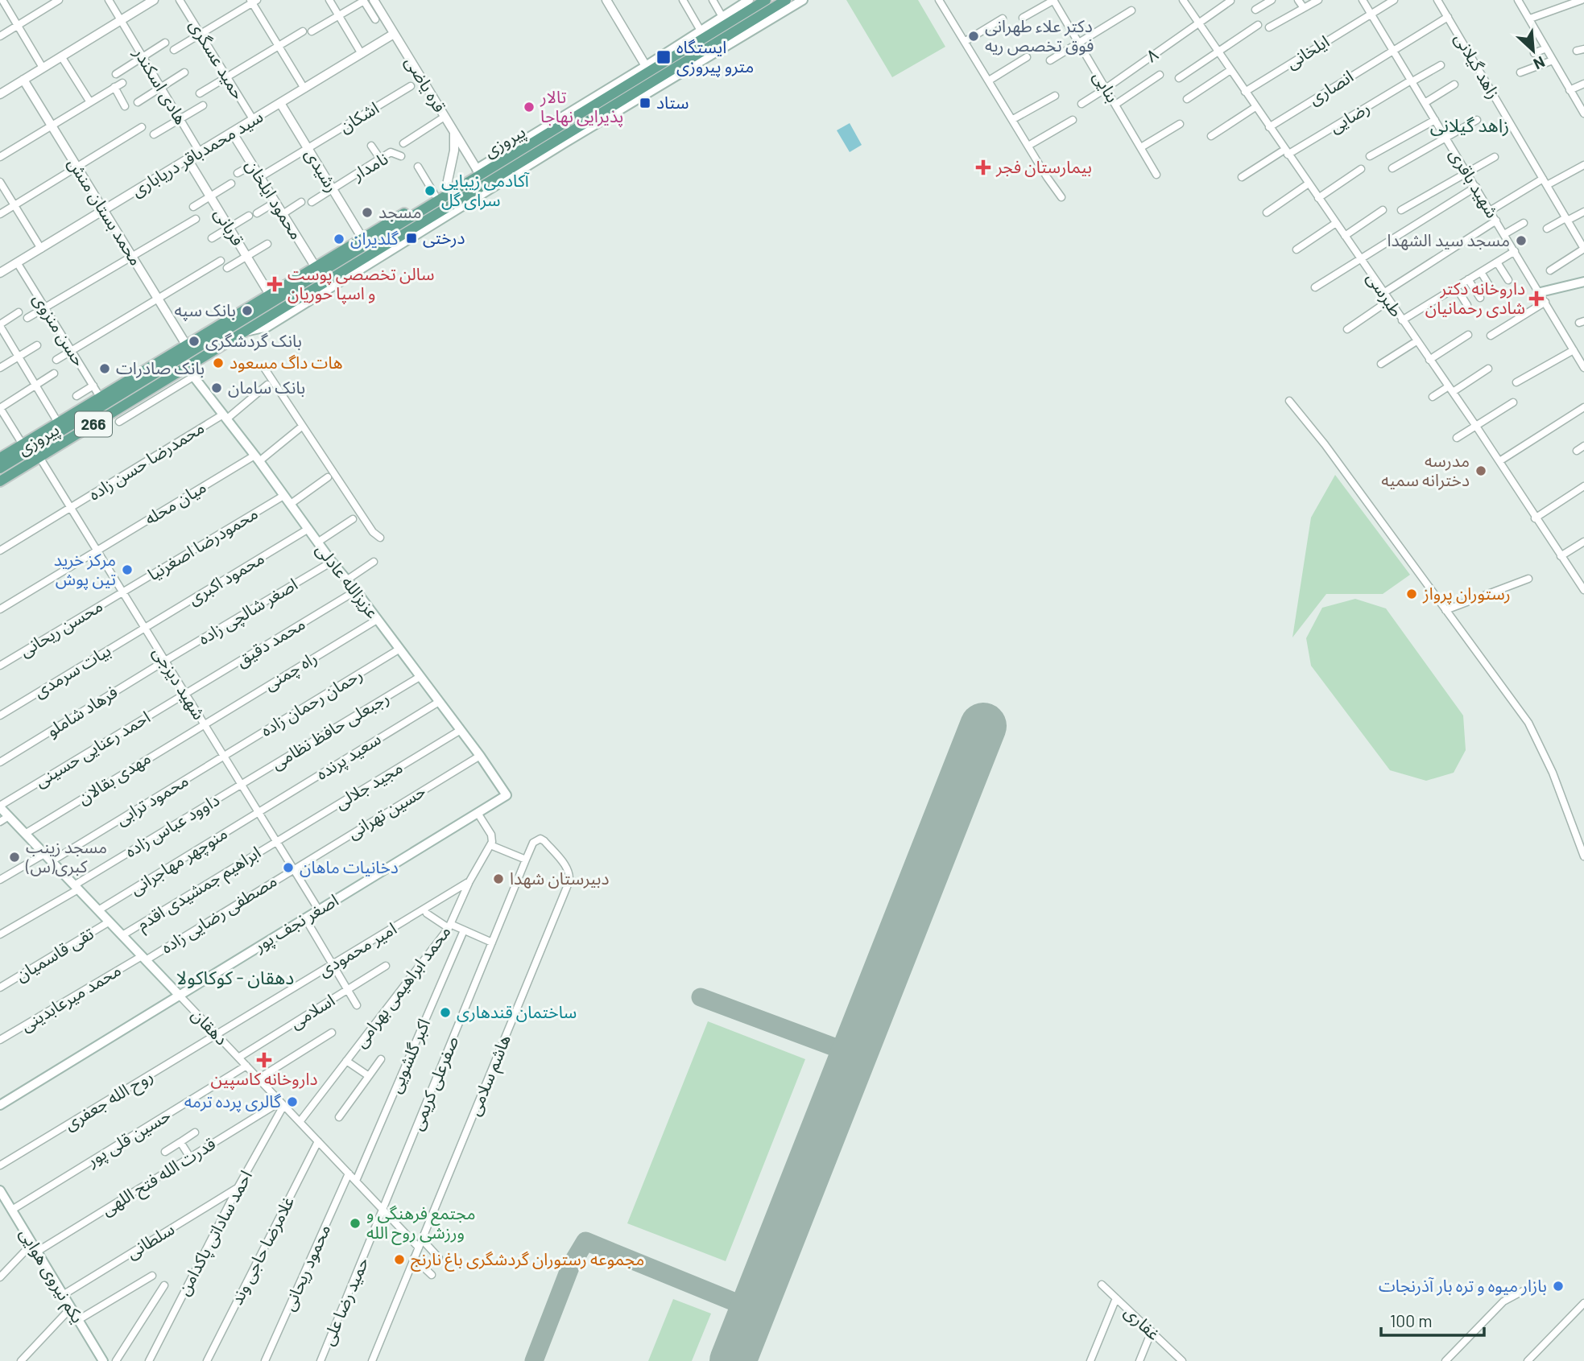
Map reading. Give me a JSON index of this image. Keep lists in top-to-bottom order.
{
  "streets": {
    "main road": [
      "پیروزی",
      "266",
      "عزیزالله عادلی",
      "اصغر نجف پور",
      "دهقان",
      "یکم نیروی هوایی"
    ],
    "street": [
      "ایلخانی",
      "۸",
      "حمید عسگری",
      "زاهد گیلانی",
      "قره یاضی",
      "هادی اسکندر",
      "بنایی",
      "انصاری",
      "اشکان",
      "رضایی",
      "سید محمدباقر دریاباری",
      "نامدار",
      "رشیدی",
      "شهید باقری",
      "محمود ایلخان",
      "محمد بستان منش",
      "قربانی",
      "طبرسی",
      "حسن منزوی",
      "محمدرضا حسن زاده",
      "میان محله",
      "محمودرضا اصغرنیا",
      "محمود اکبری",
      "اصغر شالچی زاده",
      "محسن ریحانی",
      "محمد دقیق",
      "بیات سرمدی",
      "راه چمنی",
      "شهید دیزجی",
      "رحمان رحمان زاده",
      "فرهاد شاملو",
      "رجبعلی حافظ نظامی",
      "احمد رعنایی حسینی",
      "سعید پرنده",
      "مهدی بقالان",
      "مجید جلالی",
      "محمود ترابی",
      "حسین تهرانی",
      "داوود عباس زاده",
      "منوچهر مهاجرانی",
      "ابراهیم جمشیدی اقدم",
      "مصطفی رضایی زاده",
      "امیر محمودی",
      "تقی قاسمیان",
      "محمد ابراهیمی بهرامی",
      "محمد میرعابدینی",
      "اسلامی",
      "اکبر گلشویی",
      "هاشم سلامی",
      "صفرعلی کریمی",
      "روح الله جعفری",
      "حسین قلی پور",
      "قدرت الله فتح اللهی",
      "احمد ساداتی پاکدامن",
      "سلطانی",
      "غلامرضا حاجی وند",
      "محمود ریحانی",
      "حمید رضا علی",
      "غفاری"
    ]
  },
  "crossings": [
    ["ایلخانی", "شهید باقری"],
    ["ایلخانی", "طبرسی"],
    ["۸", "بنایی"],
    ["۸", "طبرسی"],
    ["حمید عسگری", "سید محمدباقر دریاباری"],
    ["زاهد گیلانی", "انصاری"],
    ["قره یاضی", "پیروزی"],
    ["قره یاضی", "سید محمدباقر دریاباری"],
    ["هادی اسکندر", "سید محمدباقر دریاباری"],
    ["انصاری", "شهید باقری"],
    ["انصاری", "طبرسی"],
    ["اشکان", "رشیدی"],
    ["اشکان", "محمود ایلخان"],
    ["رضایی", "شهید باقری"],
    ["رضایی", "طبرسی"],
    ["پیروزی", "عزیزالله عادلی"],
    ["پیروزی", "شهید دیزجی"],
    ["سید محمدباقر دریاباری", "رشیدی"],
    ["سید محمدباقر دریاباری", "محمود ایلخان"],
    ["سید محمدباقر دریاباری", "محمد بستان منش"],
    ["سید محمدباقر دریاباری", "قربانی"],
    ["سید محمدباقر دریاباری", "حسن منزوی"],
    ["نامدار", "رشیدی"],
    ["محمدرضا حسن زاده", "عزیزالله عادلی"],
    ["محمدرضا حسن زاده", "شهید دیزجی"],
    ["میان محله", "عزیزالله عادلی"],
    ["میان محله", "شهید دیزجی"],
    ["محمودرضا اصغرنیا", "عزیزالله عادلی"],
    ["محمودرضا اصغرنیا", "محسن ریحانی"],
    ["محمودرضا اصغرنیا", "شهید دیزجی"],
    ["محمود اکبری", "عزیزالله عادلی"],
    ["محمود اکبری", "بیات سرمدی"],
    ["محمود اکبری", "شهید دیزجی"],
    ["عزیزالله عادلی", "اصغر شالچی زاده"],
    ["عزیزالله عادلی", "محمد دقیق"],
    ["عزیزالله عادلی", "راه چمنی"],
    ["عزیزالله عادلی", "رحمان رحمان زاده"],
    ["عزیزالله عادلی", "رجبعلی حافظ نظامی"],
    ["عزیزالله عادلی", "سعید پرنده"],
    ["عزیزالله عادلی", "مجید جلالی"],
    ["عزیزالله عادلی", "حسین تهرانی"],
    ["عزیزالله عادلی", "اصغر نجف پور"],
    ["اصغر شالچی زاده", "شهید دیزجی"],
    ["اصغر شالچی زاده", "فرهاد شاملو"],
    ["محسن ریحانی", "شهید دیزجی"],
    ["محمد دقیق", "شهید دیزجی"],
    ["محمد دقیق", "احمد رعنایی حسینی"],
    ["بیات سرمدی", "شهید دیزجی"],
    ["راه چمنی", "شهید دیزجی"],
    ["راه چمنی", "مهدی بقالان"],
    ["شهید دیزجی", "رحمان رحمان زاده"],
    ["شهید دیزجی", "فرهاد شاملو"],
    ["شهید دیزجی", "رجبعلی حافظ نظامی"],
    ["شهید دیزجی", "احمد رعنایی حسینی"],
    ["شهید دیزجی", "سعید پرنده"],
    ["شهید دیزجی", "مهدی بقالان"],
    ["شهید دیزجی", "مجید جلالی"],
    ["شهید دیزجی", "محمود ترابی"],
    ["شهید دیزجی", "حسین تهرانی"],
    ["شهید دیزجی", "داوود عباس زاده"],
    ["شهید دیزجی", "منوچهر مهاجرانی"],
    ["شهید دیزجی", "ابراهیم جمشیدی اقدم"],
    ["شهید دیزجی", "مصطفی رضایی زاده"],
    ["شهید دیزجی", "اصغر نجف پور"],
    ["رحمان رحمان زاده", "محمود ترابی"],
    ["رجبعلی حافظ نظامی", "داوود عباس زاده"],
    ["احمد رعنایی حسینی", "دهقان"],
    ["سعید پرنده", "منوچهر مهاجرانی"],
    ["مهدی بقالان", "دهقان"],
    ["مجید جلالی", "ابراهیم جمشیدی اقدم"],
    ["محمود ترابی", "دهقان"],
    ["حسین تهرانی", "مصطفی رضایی زاده"],
    ["داوود عباس زاده", "دهقان"],
    ["منوچهر مهاجرانی", "دهقان"],
    ["ابراهیم جمشیدی اقدم", "دهقان"],
    ["مصطفی رضایی زاده", "محمد میرعابدینی"],
    ["مصطفی رضایی زاده", "دهقان"],
    ["اصغر نجف پور", "دهقان"],
    ["امیر محمودی", "محمد ابراهیمی بهرامی"],
    ["امیر محمودی", "دهقان"],
    ["امیر محمودی", "روح الله جعفری"],
    ["تقی قاسمیان", "دهقان"],
    ["محمد ابراهیمی بهرامی", "دهقان"],
    ["محمد میرعابدینی", "دهقان"],
    ["اسلامی", "دهقان"],
    ["دهقان", "اکبر گلشویی"],
    ["دهقان", "هاشم سلامی"],
    ["دهقان", "صفرعلی کریمی"],
    ["دهقان", "روح الله جعفری"],
    ["دهقان", "حسین قلی پور"],
    ["دهقان", "قدرت الله فتح اللهی"],
    ["دهقان", "احمد ساداتی پاکدامن"],
    ["دهقان", "غلامرضا حاجی وند"],
    ["دهقان", "محمود ریحانی"],
    ["دهقان", "حمید رضا علی"],
    ["هاشم سلامی", "صفرعلی کریمی"],
    ["صفرعلی کریمی", "حمید رضا علی"],
    ["حسین قلی پور", "یکم نیروی هوایی"],
    ["قدرت الله فتح اللهی", "احمد ساداتی پاکدامن"],
    ["قدرت الله فتح اللهی", "یکم نیروی هوایی"],
    ["احمد ساداتی پاکدامن", "سلطانی"],
    ["سلطانی", "یکم نیروی هوایی"]
  ],
  "districts": ["زاهد گیلانی", "دهقان - کوکاکولا"],
  "places": {
    "other": [
      "دکتر علاء طهرانی فوق تخصص ریه",
      "تالار پذیرایی نهاجا",
      "آکادمی زیبایی سرای گل",
      "مسجد",
      "گلدیران",
      "مسجد سید الشهدا",
      "بانک سپه",
      "بانک گردشگری",
      "هات داگ مسعود",
      "بانک صادرات",
      "بانک سامان",
      "مدرسه دخترانه سمیه",
      "مرکز خرید تین پوش",
      "رستوران پرواز",
      "مسجد زینب کبری(س)",
      "دخانیات ماهان",
      "دبیرستان شهدا",
      "ساختمان قندهاری",
      "گالری پرده ترمه",
      "مجتمع فرهنگی و ورزشی روح الله",
      "مجموعه رستوران گردشگری باغ نارنج",
      "بازار میوه و تره بار آذرنجات"
    ],
    "transit": ["ایستگاه مترو پیروزی", "ستاد", "درختی"],
    "health": [
      "بیمارستان فجر",
      "سالن تخصصی پوست و اسپا حوریان",
      "داروخانه دکتر شادی رحمانیان",
      "داروخانه کاسپین"
    ]
  },
  "scale_bar": "100 m",
  "north": "bottom right"
}
